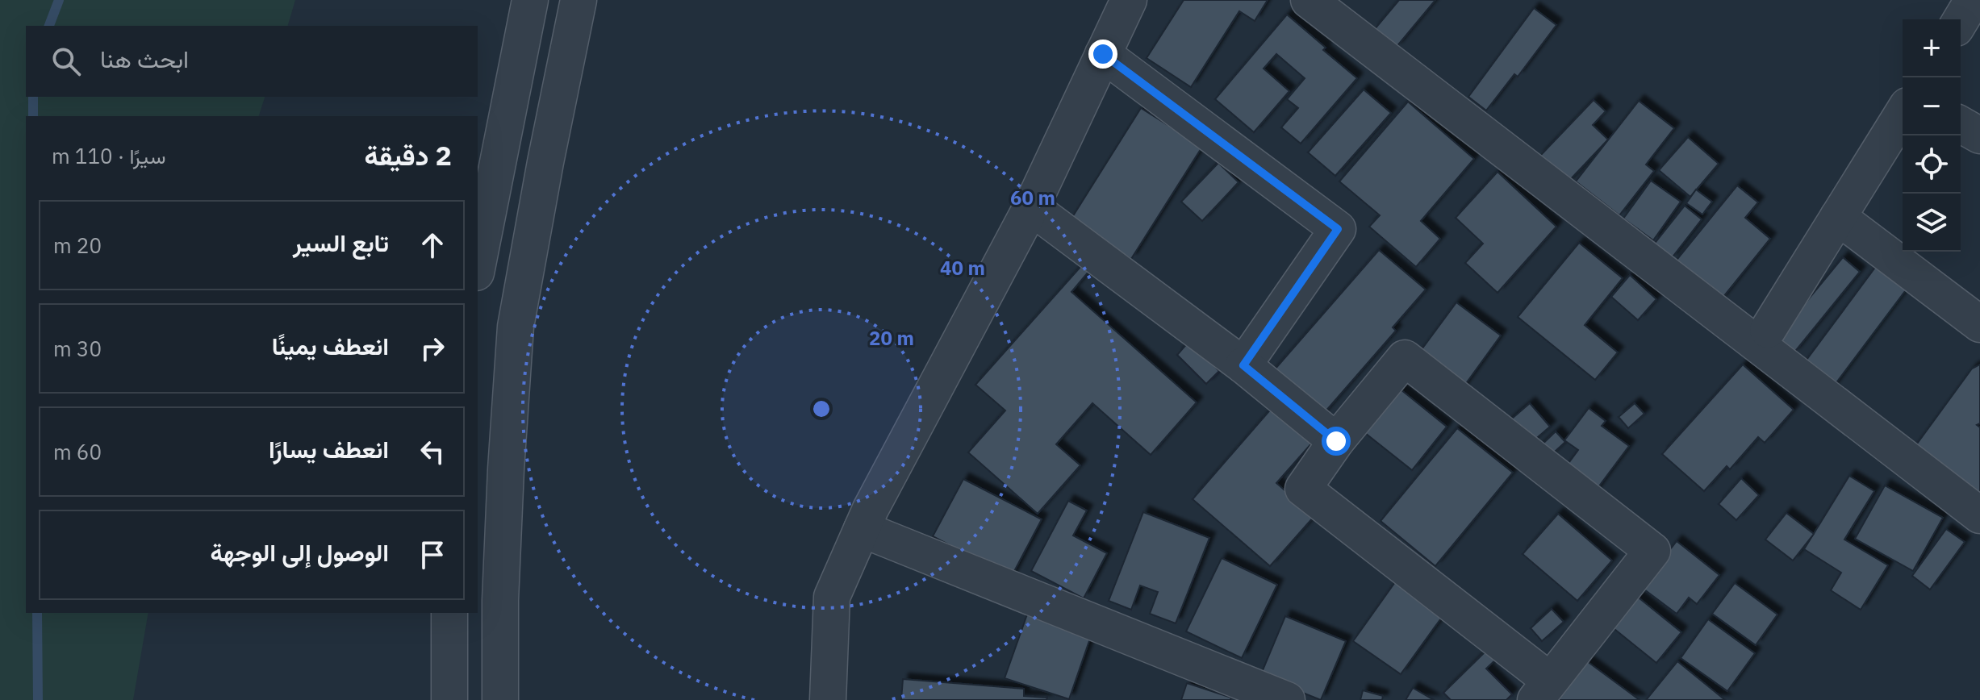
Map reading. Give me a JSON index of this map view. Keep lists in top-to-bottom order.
{
  "page": {
    "map_buttons": ["+", "−"],
    "search": "ابحث هنا",
    "heading": ["2 دقيقة", "سيرًا · 110 m"],
    "list": [
      ["تابع السير", "20 m"],
      ["انعطف يمينًا", "30 m"],
      ["انعطف يسارًا", "60 m"],
      "الوصول إلى الوجهة"
    ]
  },
  "rings": ["60 m", "40 m", "20 m"]
}
